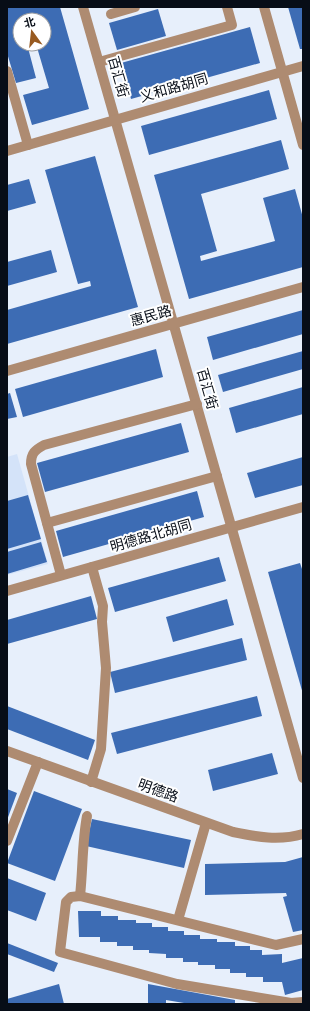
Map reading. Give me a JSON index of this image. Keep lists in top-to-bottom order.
{
  "streets": {
    "street": [
      "百汇街",
      "义和路胡同",
      "惠民路",
      "明德路北胡同",
      "明德路"
    ]
  },
  "crossings": [
    ["百汇街", "义和路胡同"],
    ["百汇街", "惠民路"],
    ["百汇街", "明德路北胡同"]
  ],
  "north": "top"
}
